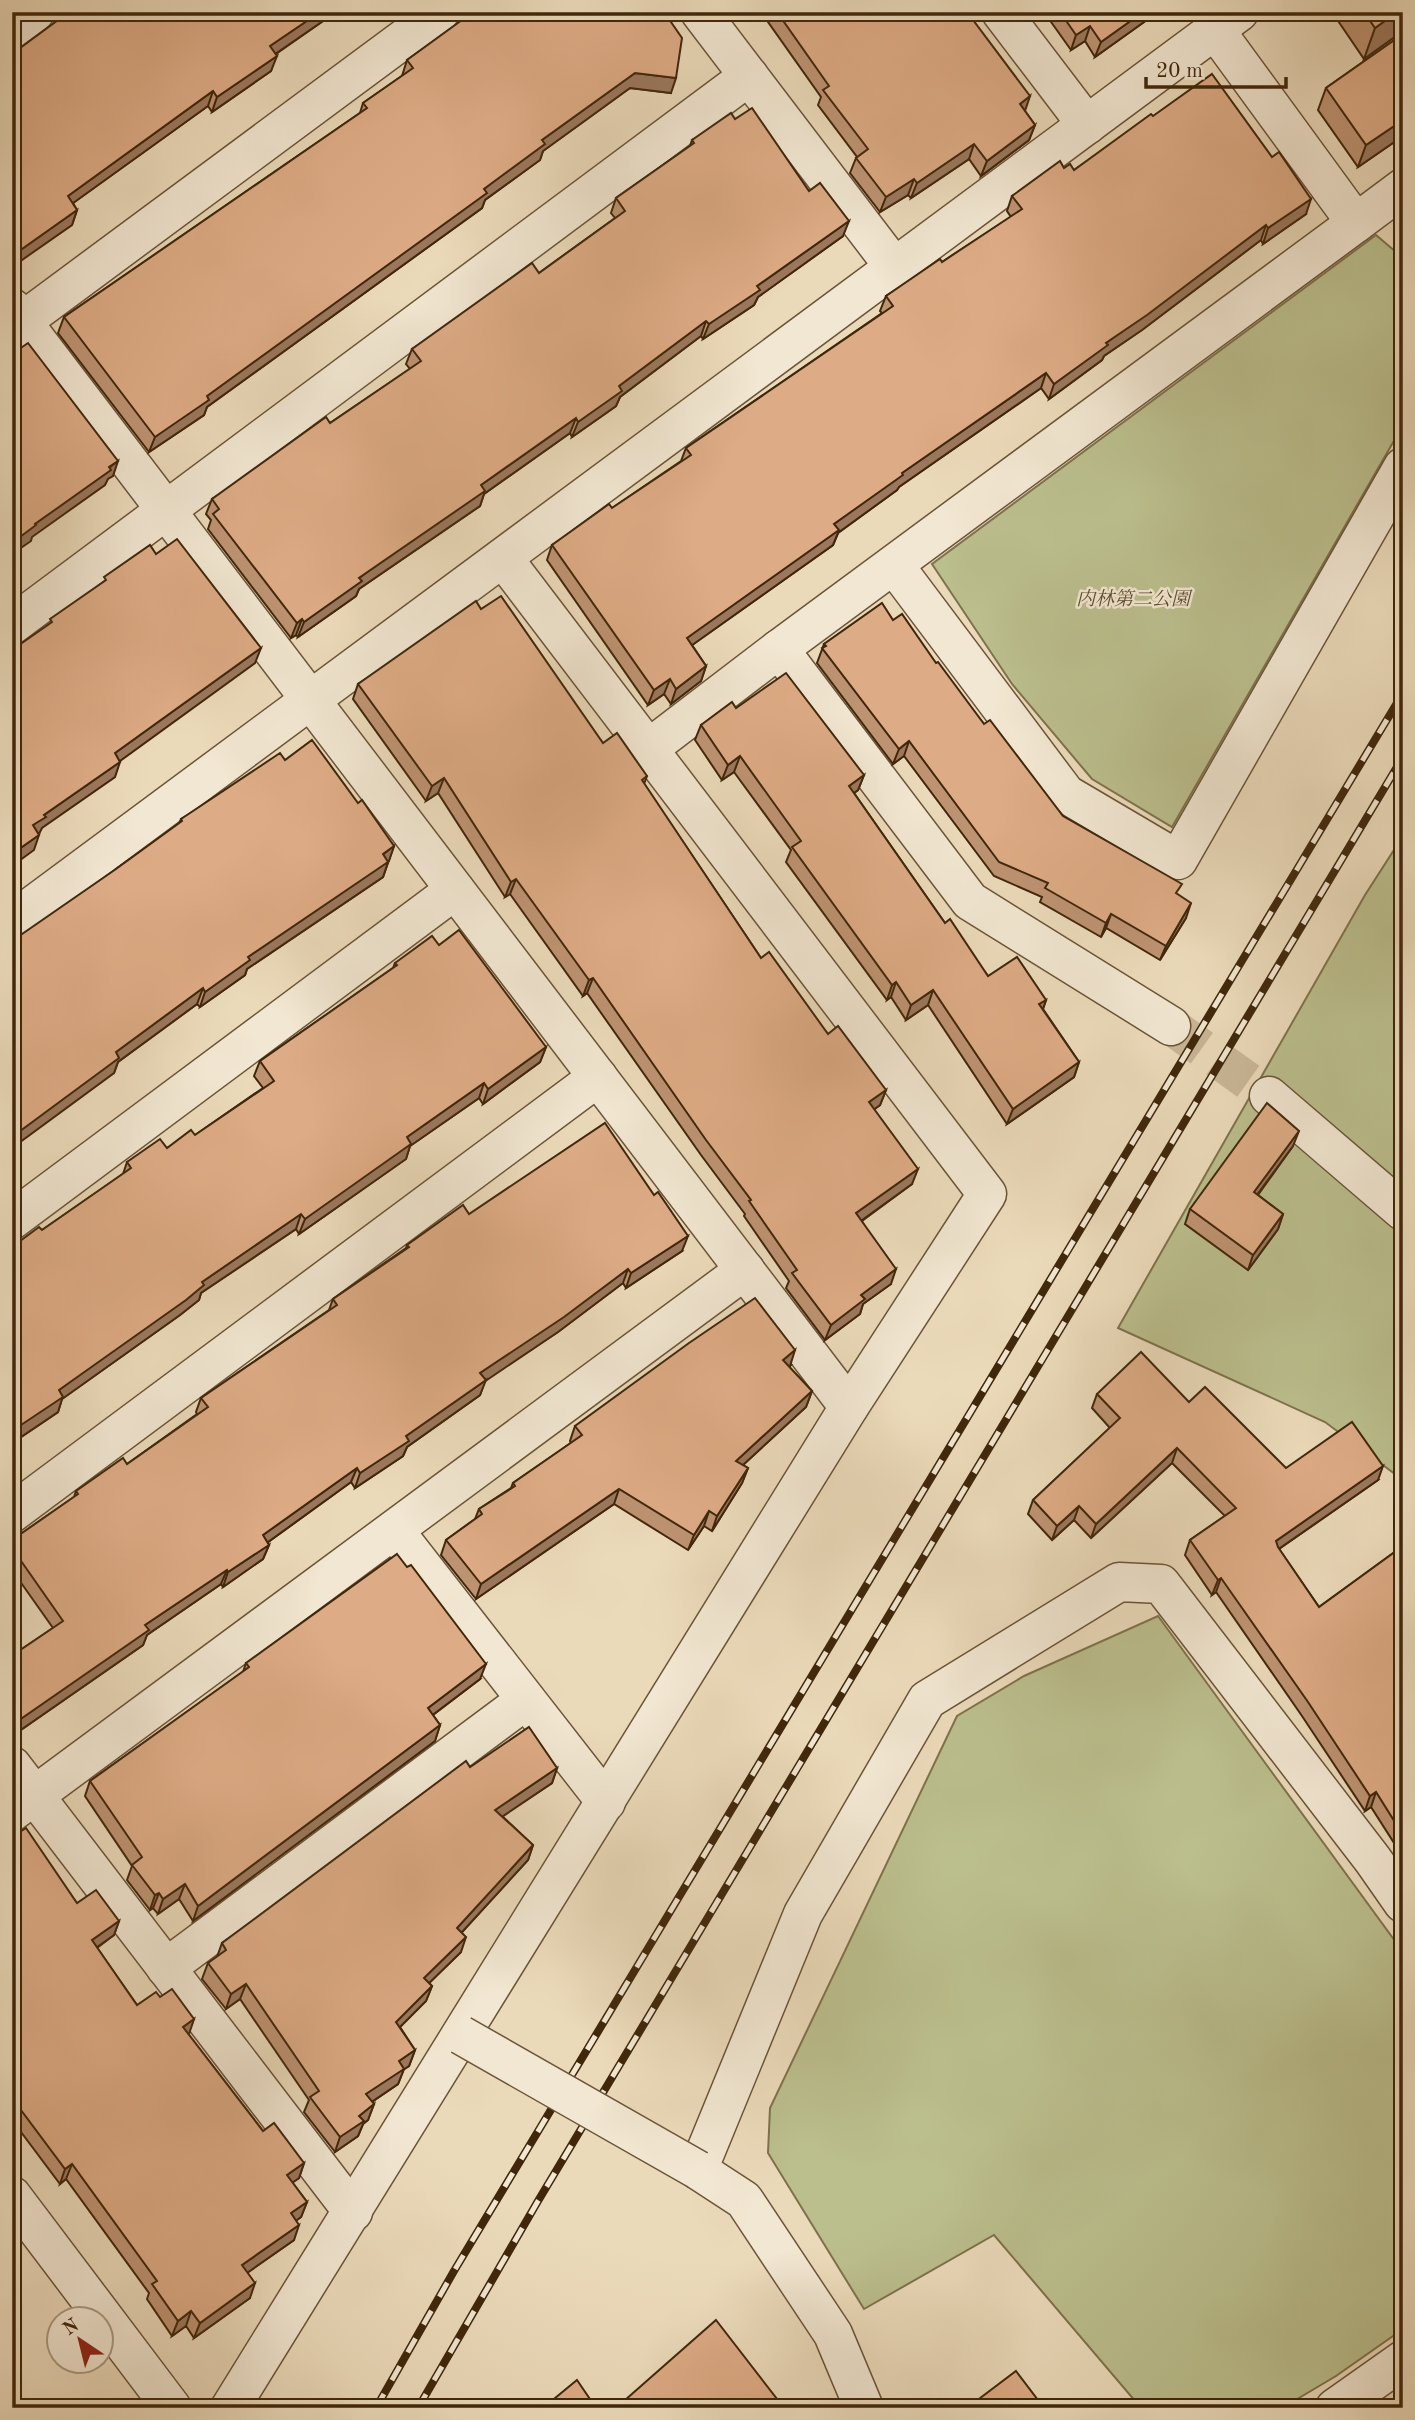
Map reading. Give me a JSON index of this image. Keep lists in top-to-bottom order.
{
  "parks": ["内林第二公園"],
  "scale_bar": "20 m",
  "north": "top left"
}
